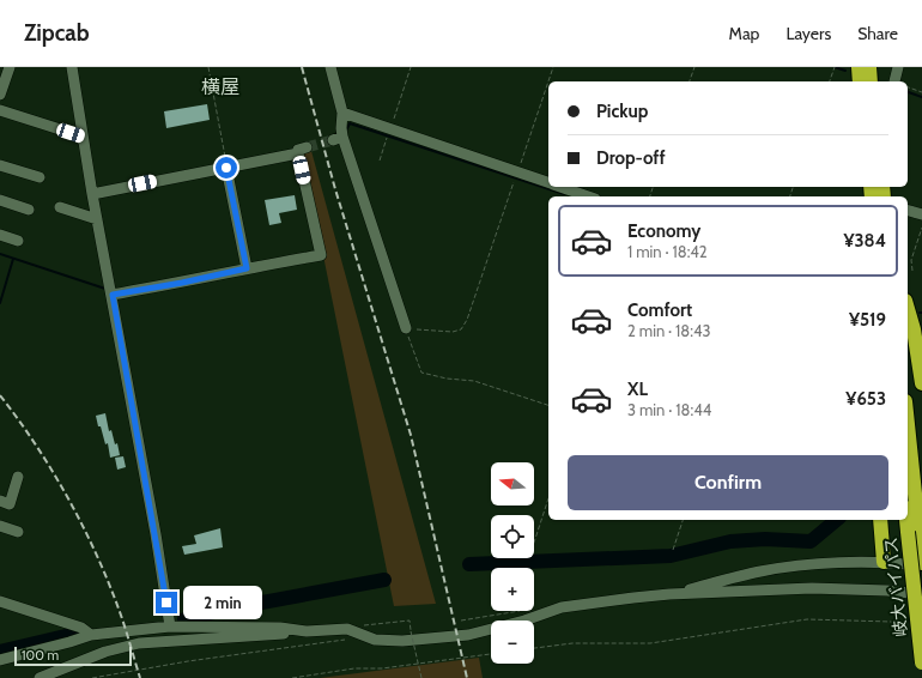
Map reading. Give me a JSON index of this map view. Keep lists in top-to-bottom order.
{
  "streets": {
    "highway": ["岐大バイパス"]
  },
  "districts": ["横屋"],
  "scale_bar": "100 m",
  "north": "left",
  "page": {
    "header": "Zipcab",
    "nav": ["Map", "Layers", "Share"],
    "banner": ["Pickup", "Drop-off"],
    "list": [
      {
        "name": "Economy",
        "note": "1 min · 18:42",
        "value": "¥384"
      },
      {
        "name": "Comfort",
        "note": "2 min · 18:43",
        "value": "¥519"
      },
      {
        "name": "XL",
        "note": "3 min · 18:44",
        "value": "¥653"
      }
    ],
    "buttons": "Confirm",
    "map_buttons": ["+", "−"],
    "bubble": "2 min",
    "scale": "100 m"
  }
}
